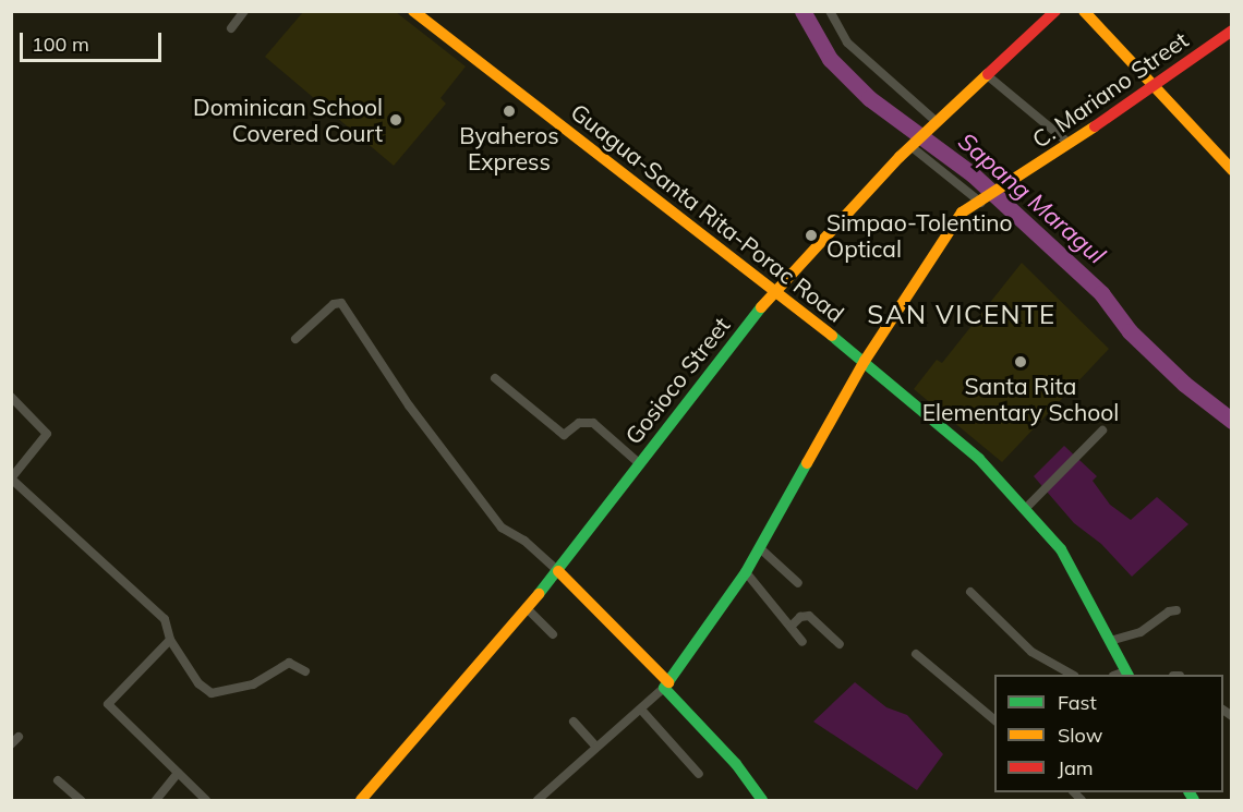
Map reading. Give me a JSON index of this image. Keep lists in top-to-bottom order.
{
  "streets": {
    "street": ["C. Mariano Street", "Guagua-Santa Rita-Porac Road", "Gosioco Street"]
  },
  "crossings": [
    ["C. Mariano Street", "Guagua-Santa Rita-Porac Road"],
    ["Guagua-Santa Rita-Porac Road", "Gosioco Street"]
  ],
  "districts": ["SAN VICENTE"],
  "water": ["Sapang Maragul"],
  "places": [
    "Byaheros Express",
    "Dominican School Covered Court",
    "Simpao-Tolentino Optical",
    "Santa Rita Elementary School"
  ],
  "legend": ["Fast", "Slow", "Jam"],
  "scale_bar": "100 m"
}
